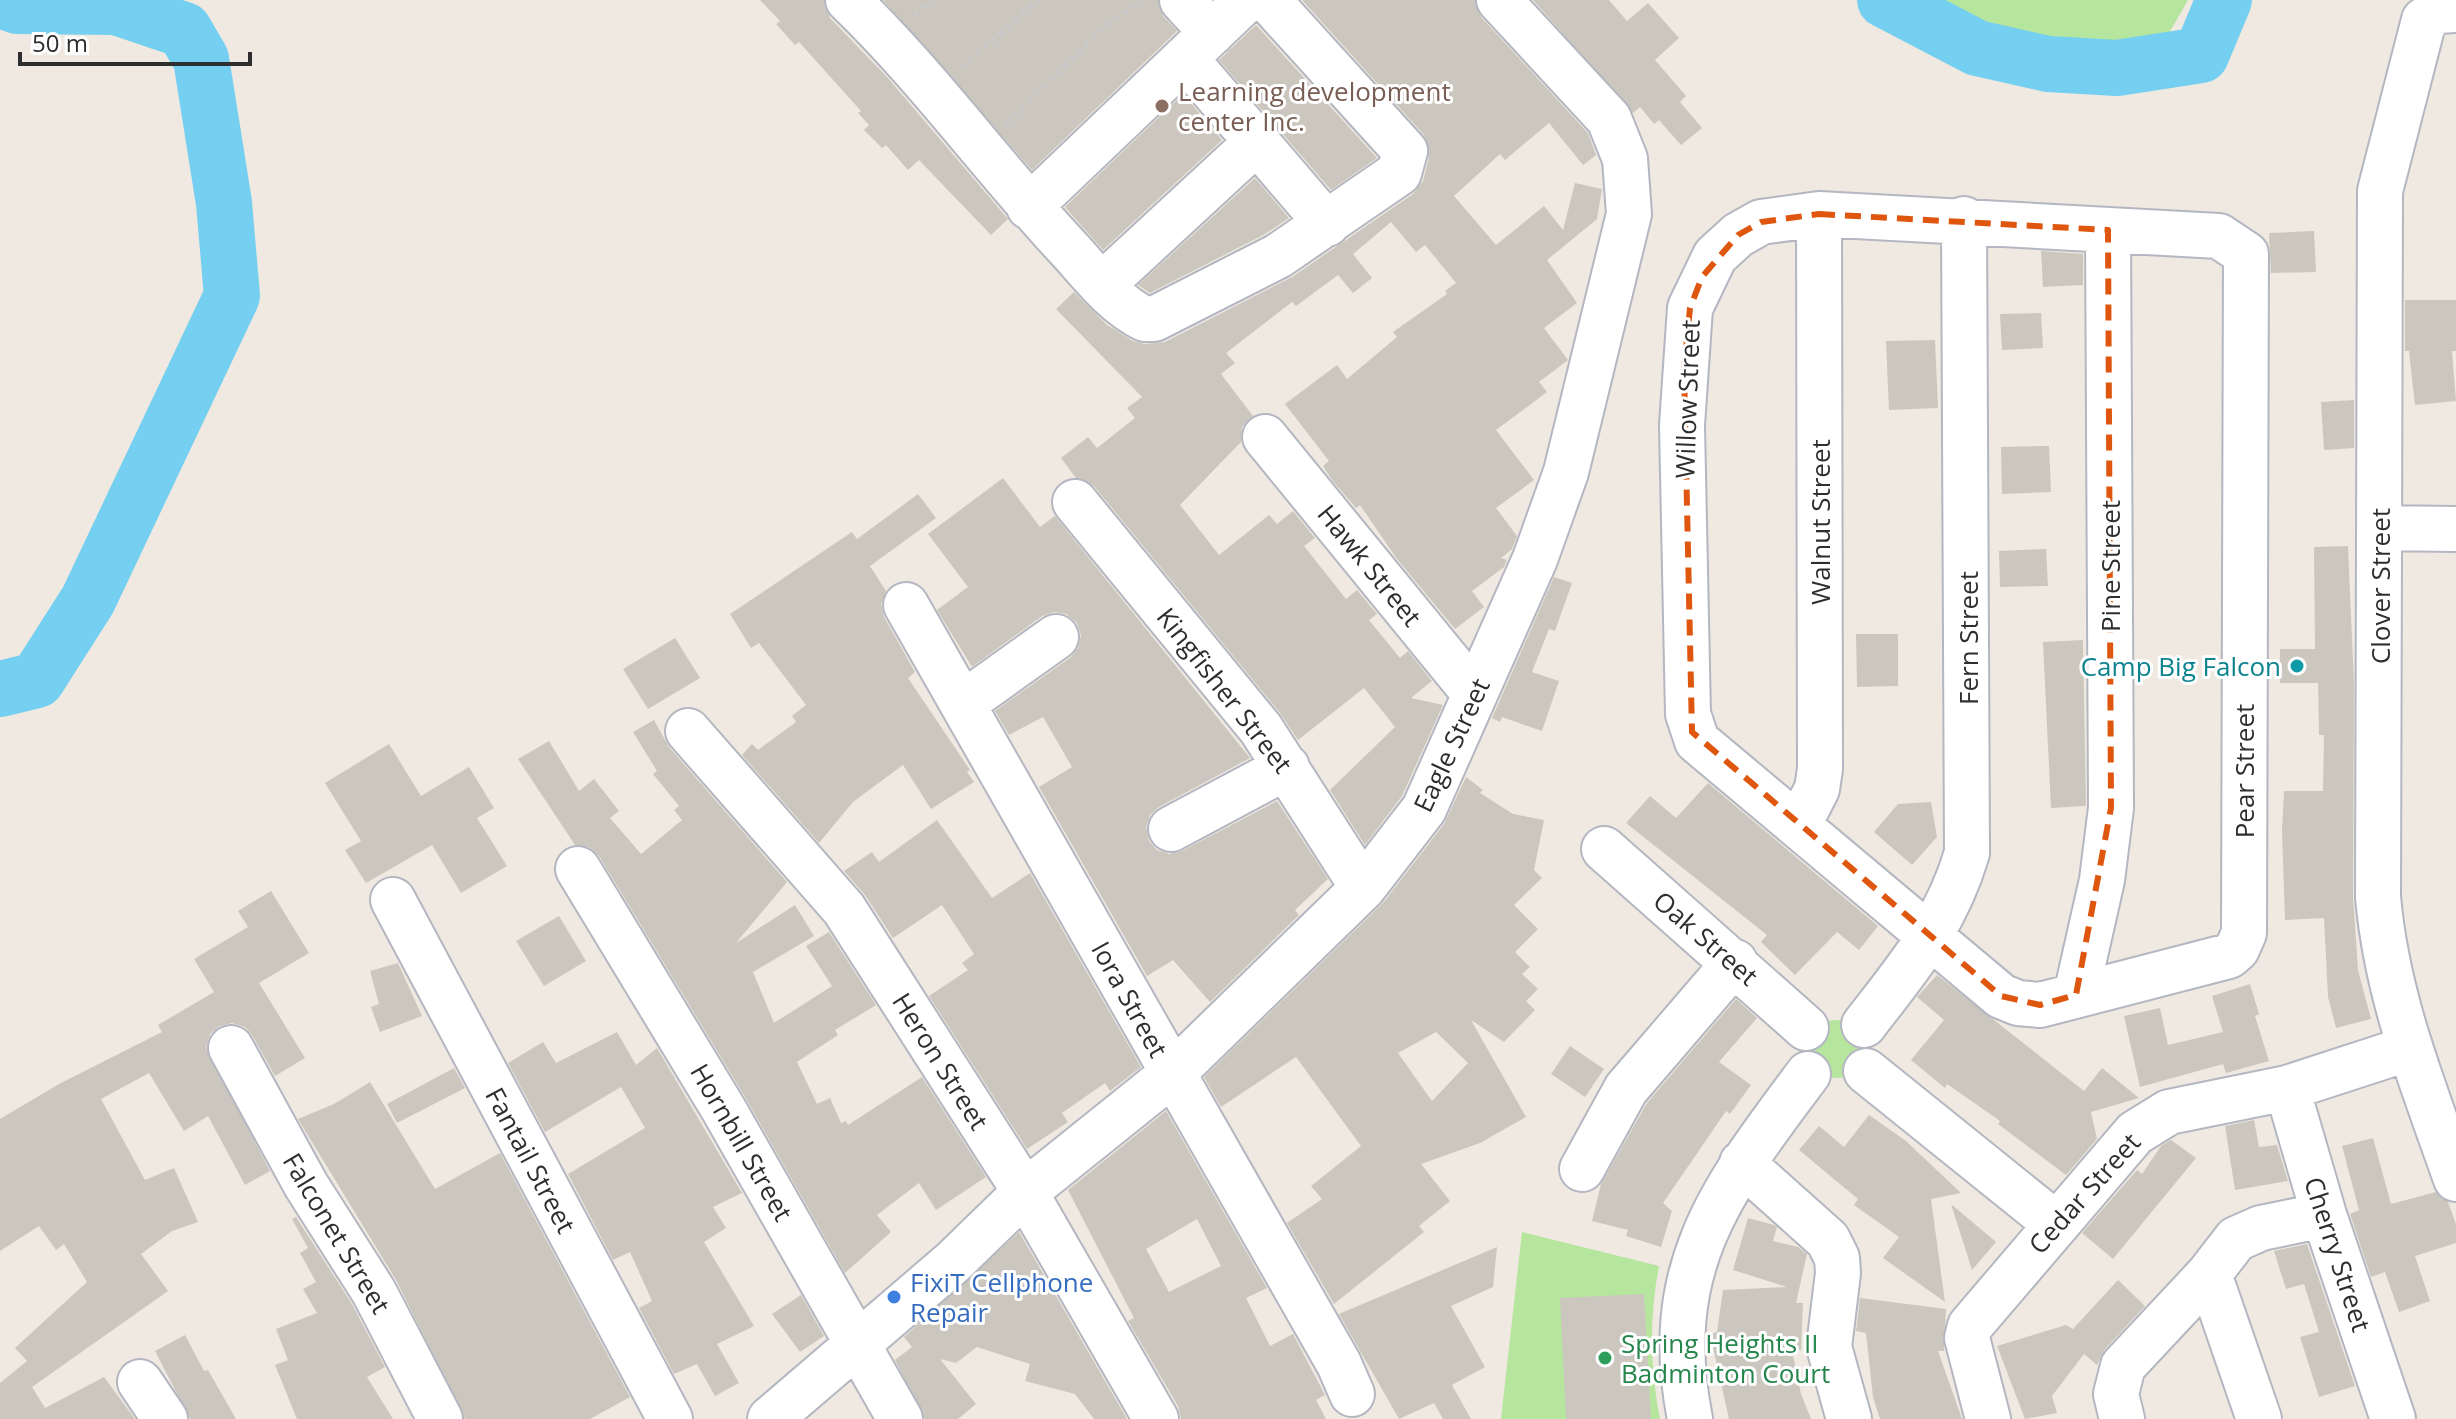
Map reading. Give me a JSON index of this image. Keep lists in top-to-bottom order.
{
  "streets": {
    "street": [
      "Willow Street",
      "Walnut Street",
      "Hawk Street",
      "Pine Street",
      "Clover Street",
      "Fern Street",
      "Kingfisher Street",
      "Eagle Street",
      "Pear Street",
      "Oak Street",
      "Iora Street",
      "Heron Street",
      "Hornbill Street",
      "Fantail Street",
      "Cedar Street",
      "Falconet Street",
      "Cherry Street"
    ]
  },
  "crossings": [
    ["Willow Street", "Walnut Street"],
    ["Willow Street", "Pine Street"],
    ["Willow Street", "Fern Street"],
    ["Willow Street", "Pear Street"],
    ["Hawk Street", "Eagle Street"],
    ["Pine Street", "Pear Street"],
    ["Clover Street", "Cedar Street"],
    ["Fern Street", "Pear Street"],
    ["Fern Street", "Oak Street"],
    ["Kingfisher Street", "Eagle Street"],
    ["Eagle Street", "Iora Street"],
    ["Eagle Street", "Heron Street"],
    ["Eagle Street", "Hornbill Street"],
    ["Cedar Street", "Cherry Street"]
  ],
  "places": [
    "Learning development center Inc.",
    "Camp Big Falcon",
    "FixiT Cellphone Repair",
    "Spring Heights II Badminton Court"
  ],
  "scale_bar": "50 m"
}
